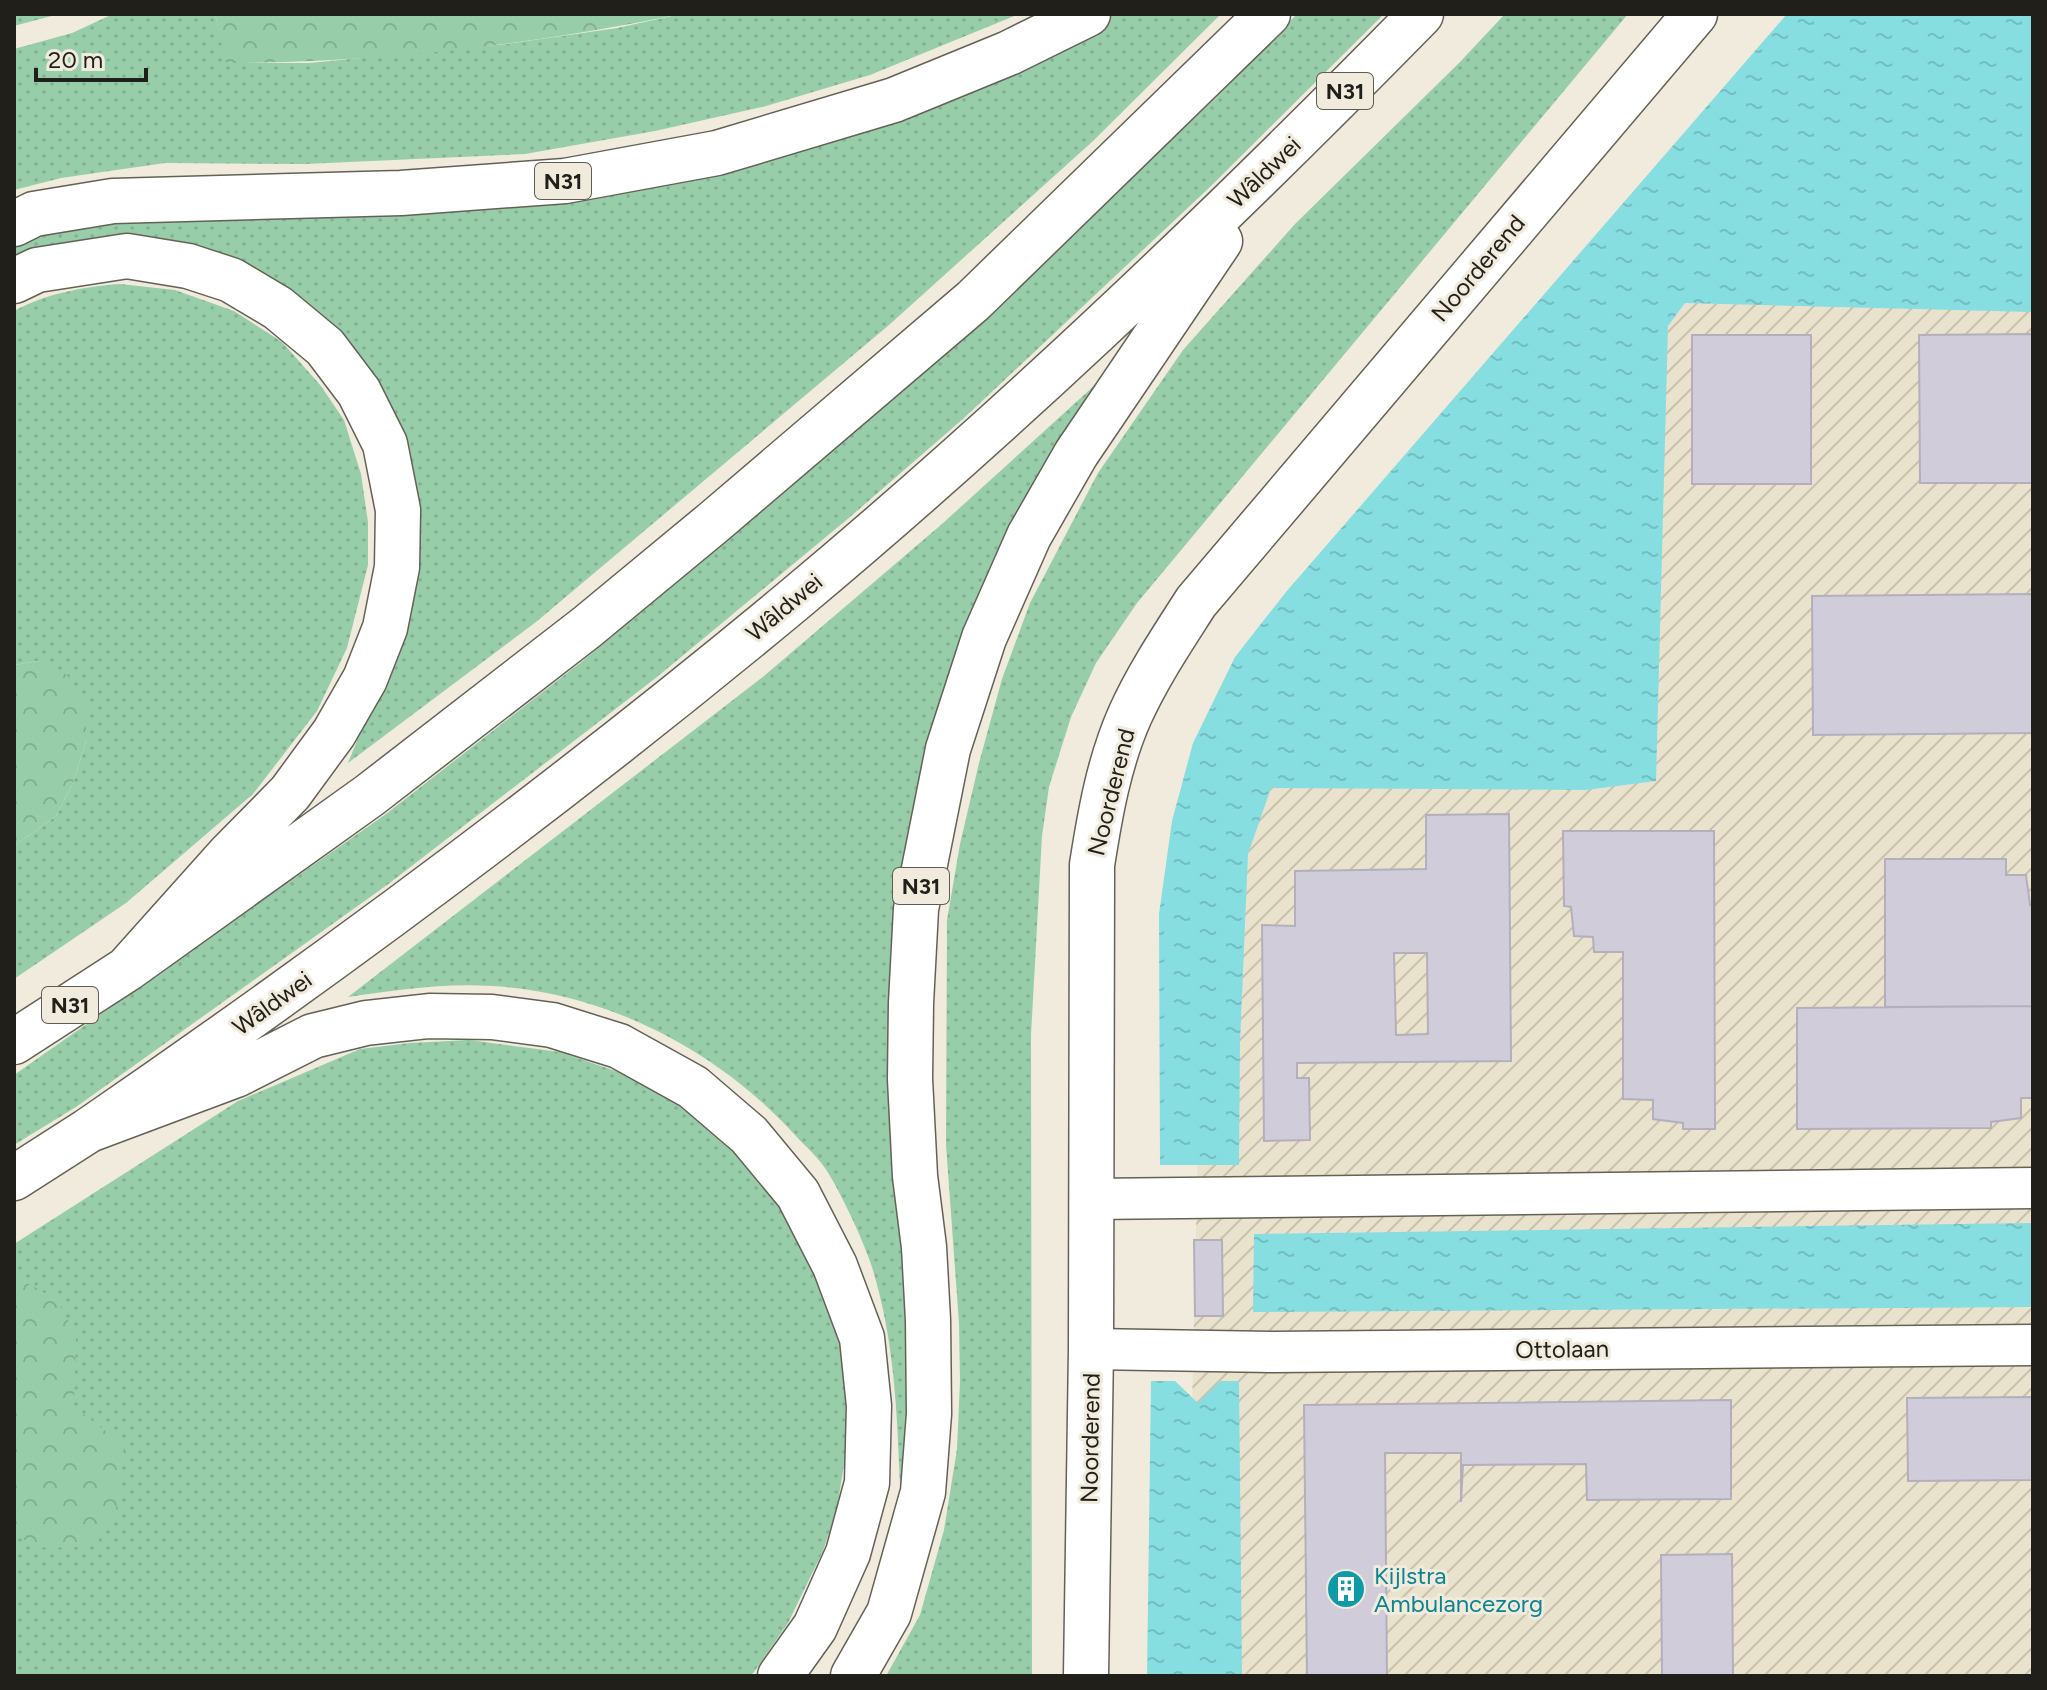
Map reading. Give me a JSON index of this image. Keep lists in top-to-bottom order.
{
  "streets": {
    "main road": ["N31", "Wâldwei", "Noorderend"],
    "street": ["Ottolaan"]
  },
  "crossings": [
    ["N31", "Wâldwei"],
    ["Noorderend", "Ottolaan"]
  ],
  "places": {
    "building": ["Kijlstra Ambulancezorg"]
  },
  "scale_bar": "20 m"
}
